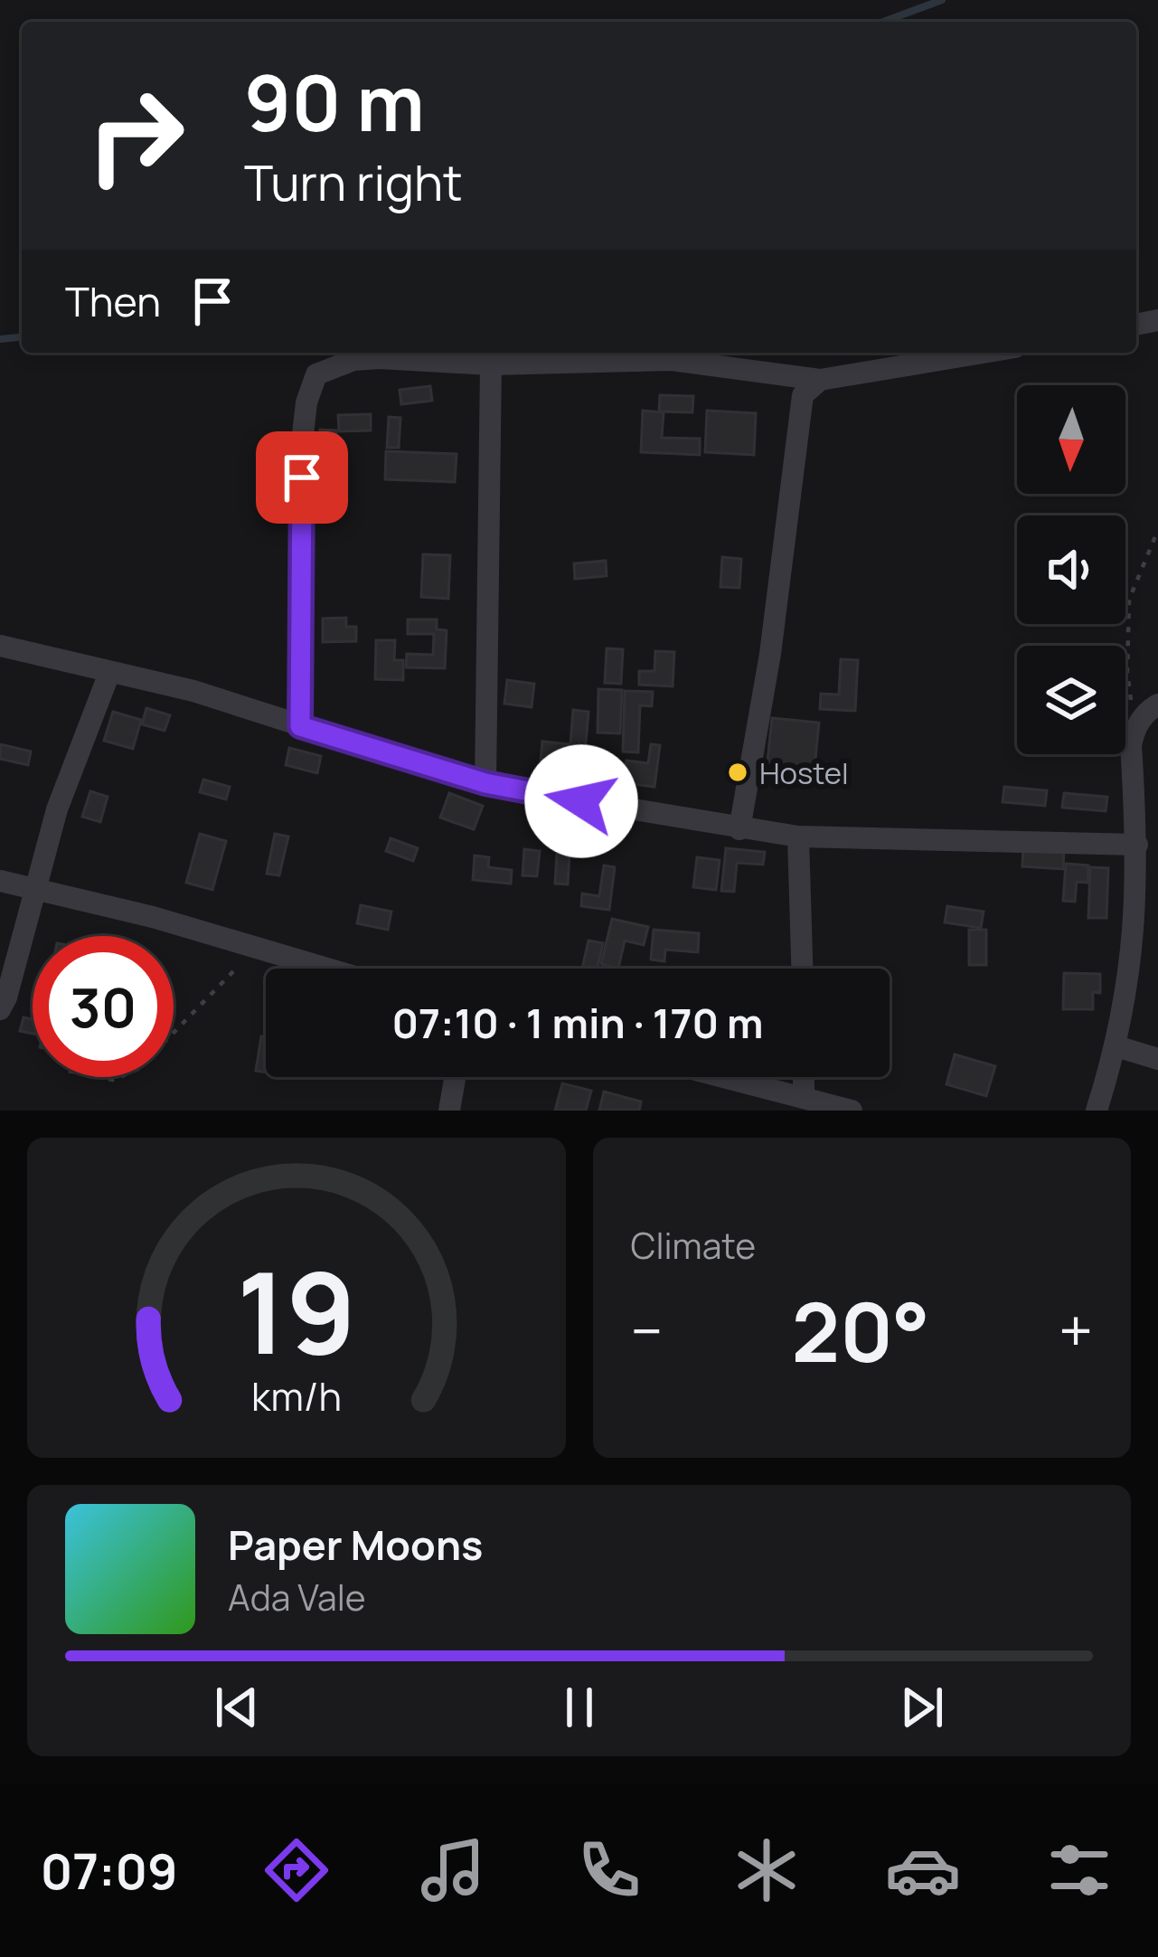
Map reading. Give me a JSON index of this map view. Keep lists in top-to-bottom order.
{
  "places": ["Hostel"],
  "north": "bottom",
  "page": {
    "turn": ["90 m", "Turn right"],
    "then": "Then",
    "limit": "30",
    "trip": "07:10 · 1 min · 170 m",
    "tile": "Climate",
    "heat": ["−", "20°", "+"],
    "song": ["Paper Moons", "Ada Vale"],
    "tabs": "07:09",
    "gauge": ["19", "km/h"]
  }
}
